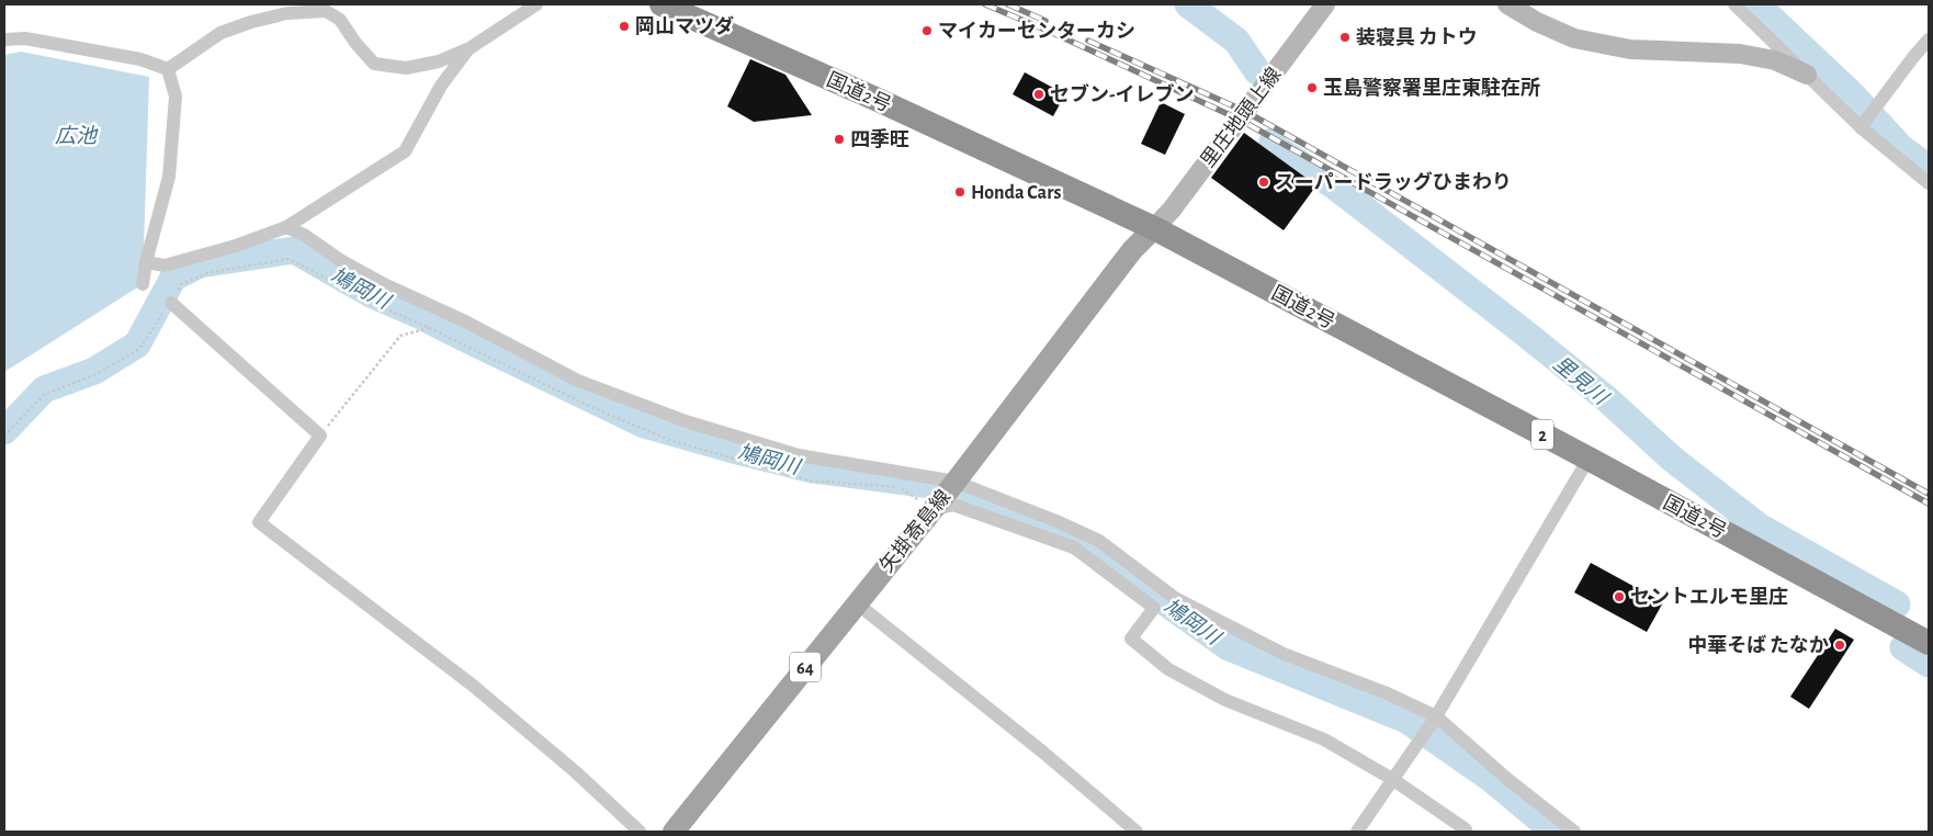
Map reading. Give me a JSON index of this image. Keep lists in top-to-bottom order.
{
  "streets": {
    "highway": ["国道2号", "2"],
    "main road": ["矢掛寄島線", "64"],
    "street": ["里庄地頭上線"]
  },
  "crossings": [
    ["国道2号", "里庄地頭上線"],
    ["国道2号", "矢掛寄島線"],
    ["里庄地頭上線", "矢掛寄島線"]
  ],
  "water": ["広池", "鳩岡川", "里見川"],
  "places": [
    "岡山マツダ",
    "マイカーセンターカシ",
    "装寝具 カトウ",
    "玉島警察署里庄東駐在所",
    "セブン-イレブン",
    "四季旺",
    "スーパードラッグひまわり",
    "Honda Cars",
    "セントエルモ里庄",
    "中華そば たなか"
  ]
}
